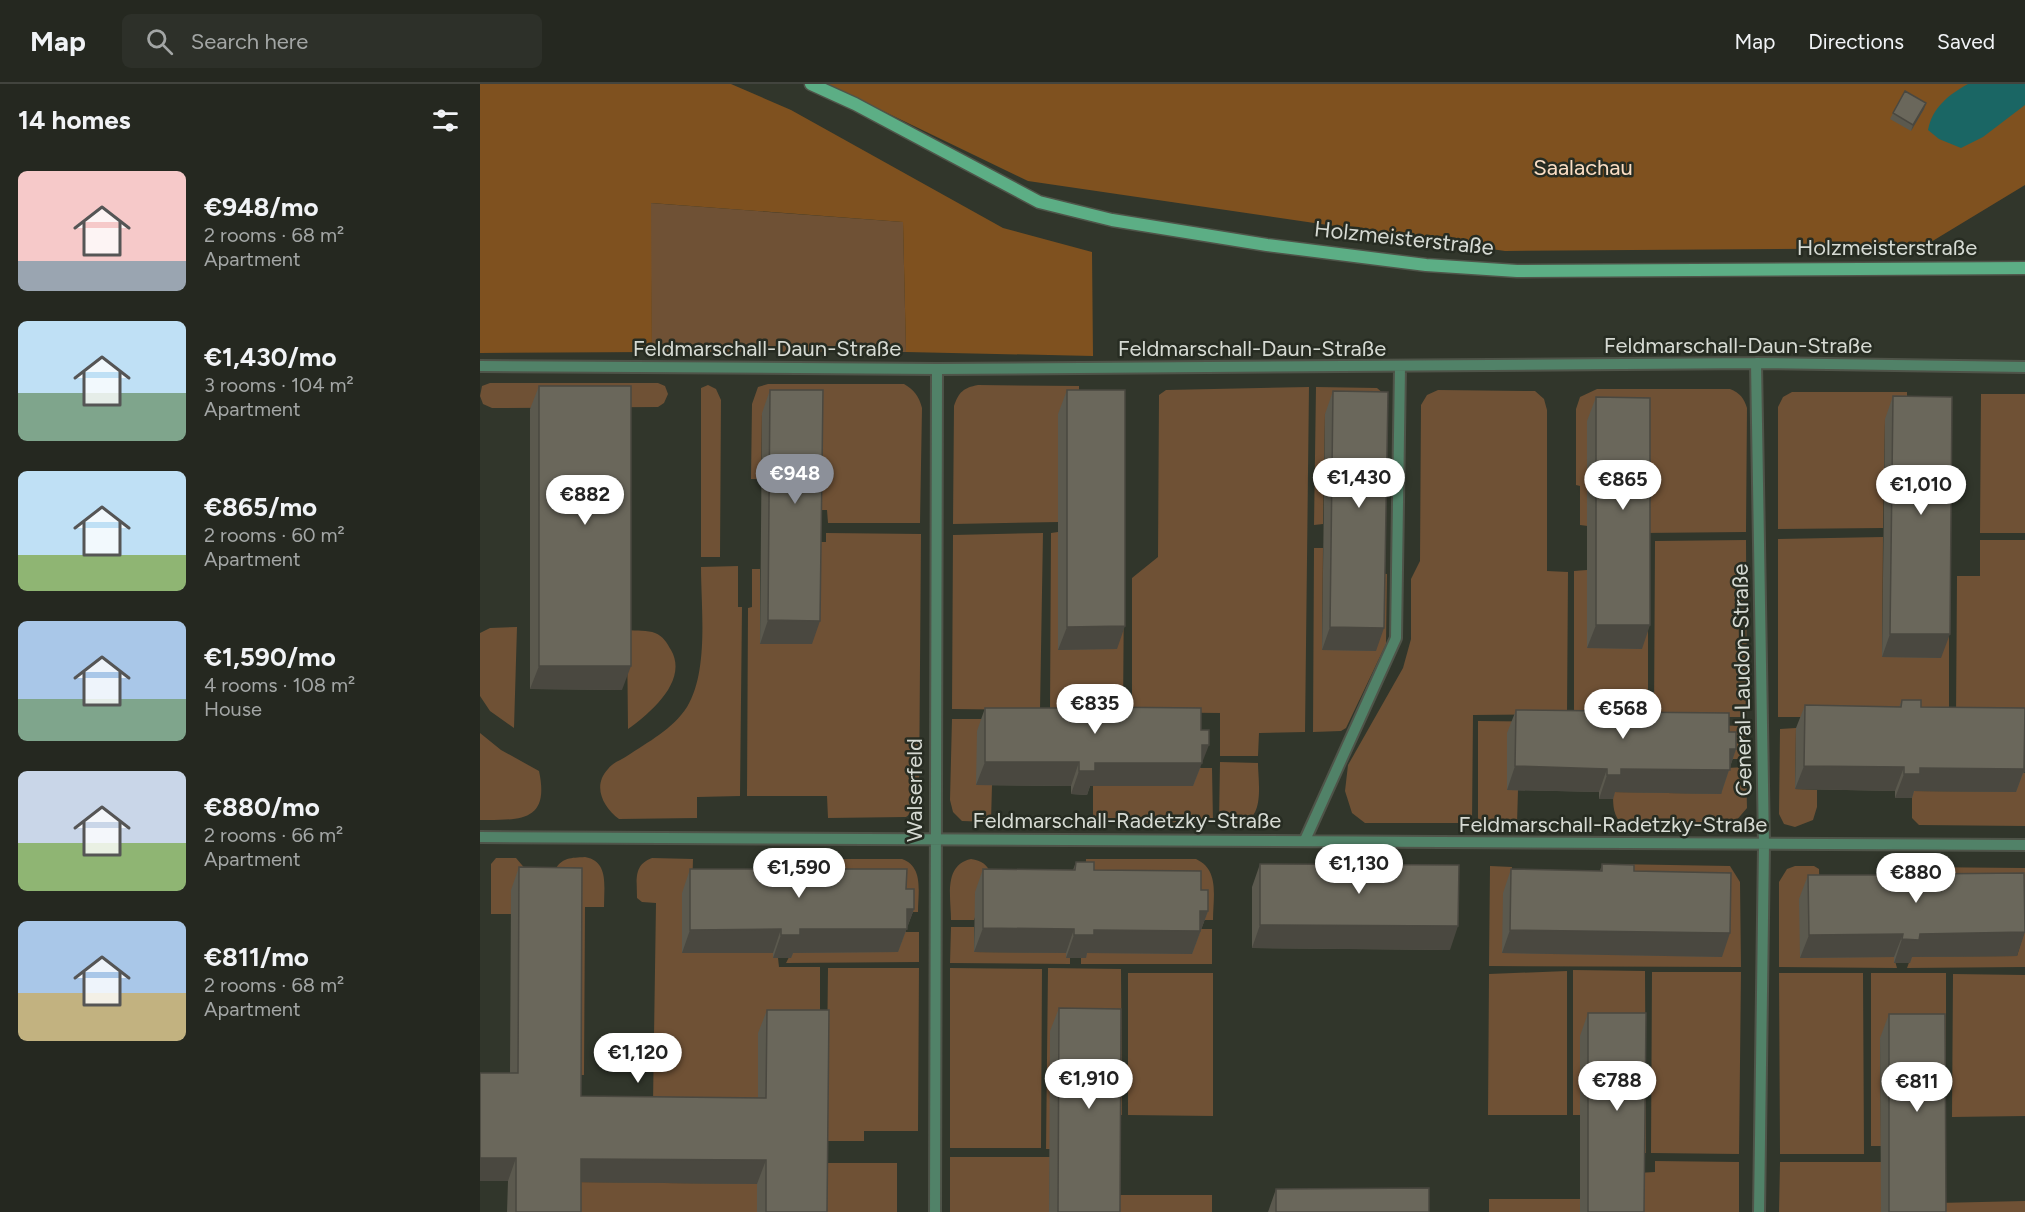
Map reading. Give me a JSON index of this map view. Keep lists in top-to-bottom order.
{
  "streets": {
    "street": ["Holzmeisterstraße"],
    "lane": [
      "Feldmarschall-Daun-Straße",
      "General-Laudon-Straße",
      "Walserfeld",
      "Feldmarschall-Radetzky-Straße"
    ]
  },
  "crossings": [
    ["Feldmarschall-Daun-Straße", "General-Laudon-Straße"],
    ["Feldmarschall-Daun-Straße", "Walserfeld"],
    ["General-Laudon-Straße", "Feldmarschall-Radetzky-Straße"],
    ["Walserfeld", "Feldmarschall-Radetzky-Straße"]
  ],
  "parks": ["Saalachau"],
  "page": {
    "header": "Map",
    "search": "Search here",
    "nav": ["Map", "Directions", "Saved"],
    "heading": "14 homes",
    "list": [
      {
        "name": "€948/mo",
        "note": "2 rooms · 68 m² · Apartment"
      },
      {
        "name": "€1,430/mo",
        "note": "3 rooms · 104 m² · Apartment"
      },
      {
        "name": "€865/mo",
        "note": "2 rooms · 60 m² · Apartment"
      },
      {
        "name": "€1,590/mo",
        "note": "4 rooms · 108 m² · House"
      },
      {
        "name": "€880/mo",
        "note": "2 rooms · 66 m² · Apartment"
      },
      {
        "name": "€811/mo",
        "note": "2 rooms · 68 m² · Apartment"
      }
    ],
    "price": [
      "€948",
      "€1,430",
      "€865",
      "€1,010",
      "€882",
      "€835",
      "€568",
      "€1,130",
      "€1,590",
      "€880",
      "€1,120",
      "€1,910",
      "€788",
      "€811"
    ]
  }
}
